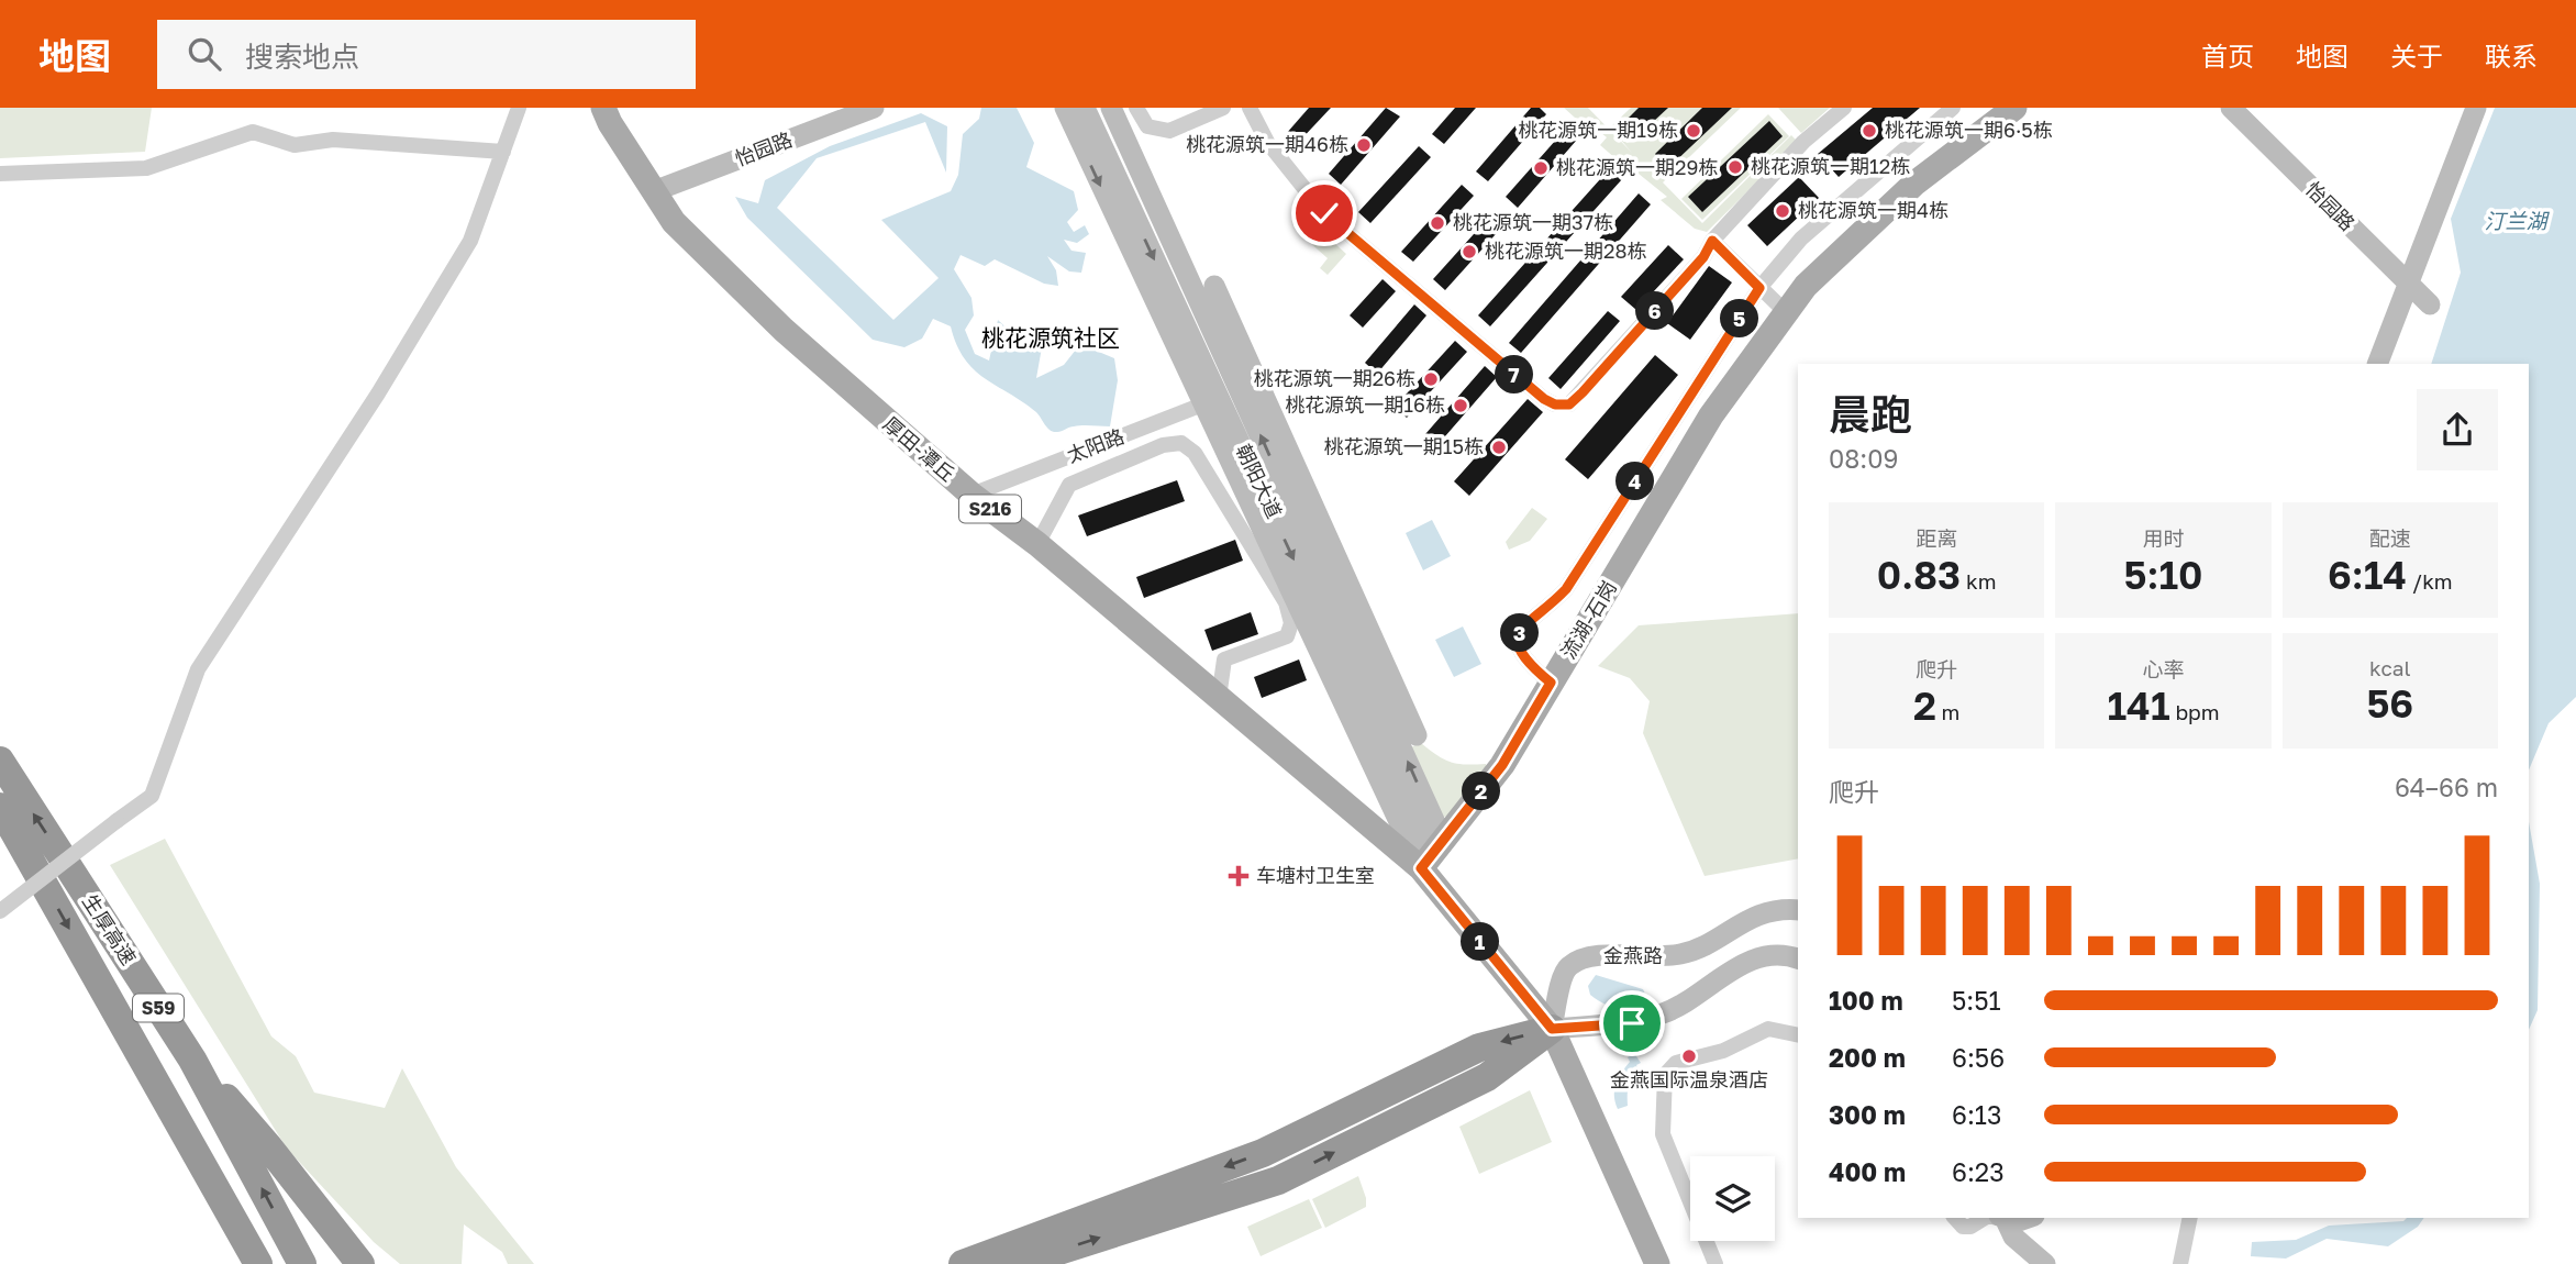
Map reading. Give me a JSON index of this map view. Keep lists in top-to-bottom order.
{
  "streets": {
    "highway": ["生厚高速", "S59"],
    "main road": ["厚田-潭丘", "S216", "流湖-石岗"],
    "street": [
      "怡园路",
      "太阳路",
      "朝阳大道",
      "金燕路"
    ]
  },
  "crossings": [
    ["怡园路", "厚田-潭丘"],
    ["太阳路", "厚田-潭丘"],
    ["太阳路", "朝阳大道"],
    ["厚田-潭丘", "朝阳大道"],
    ["厚田-潭丘", "流湖-石岗"],
    ["朝阳大道", "流湖-石岗"]
  ],
  "districts": ["桃花源筑社区"],
  "water": ["汀兰湖"],
  "places": {
    "other": [
      "桃花源筑一期19栋",
      "桃花源筑一期6·5栋",
      "桃花源筑一期46栋",
      "桃花源筑一期12栋",
      "桃花源筑一期29栋",
      "桃花源筑一期4栋",
      "桃花源筑一期37栋",
      "桃花源筑一期28栋",
      "桃花源筑一期26栋",
      "桃花源筑一期16栋",
      "桃花源筑一期15栋",
      "金燕国际温泉酒店"
    ],
    "health": ["车塘村卫生室"]
  },
  "page": {
    "header": "地图",
    "search": "搜索地点",
    "nav": [
      "首页",
      "地图",
      "关于",
      "联系"
    ],
    "pins": [
      "6",
      "5",
      "7",
      "4",
      "3",
      "2",
      "1"
    ],
    "heading": ["晨跑", "08:09"],
    "stats": [
      ["距离", "0.83 km"],
      ["用时", "5:10"],
      ["配速", "6:14 /km"],
      ["爬升", "2 m"],
      ["心率", "141 bpm"],
      ["kcal", "56"]
    ],
    "chart": ["爬升", "64–66 m"],
    "list": [
      {
        "name": "100 m",
        "note": "5:51"
      },
      {
        "name": "200 m",
        "note": "6:56"
      },
      {
        "name": "300 m",
        "note": "6:13"
      },
      {
        "name": "400 m",
        "note": "6:23"
      }
    ]
  }
}
